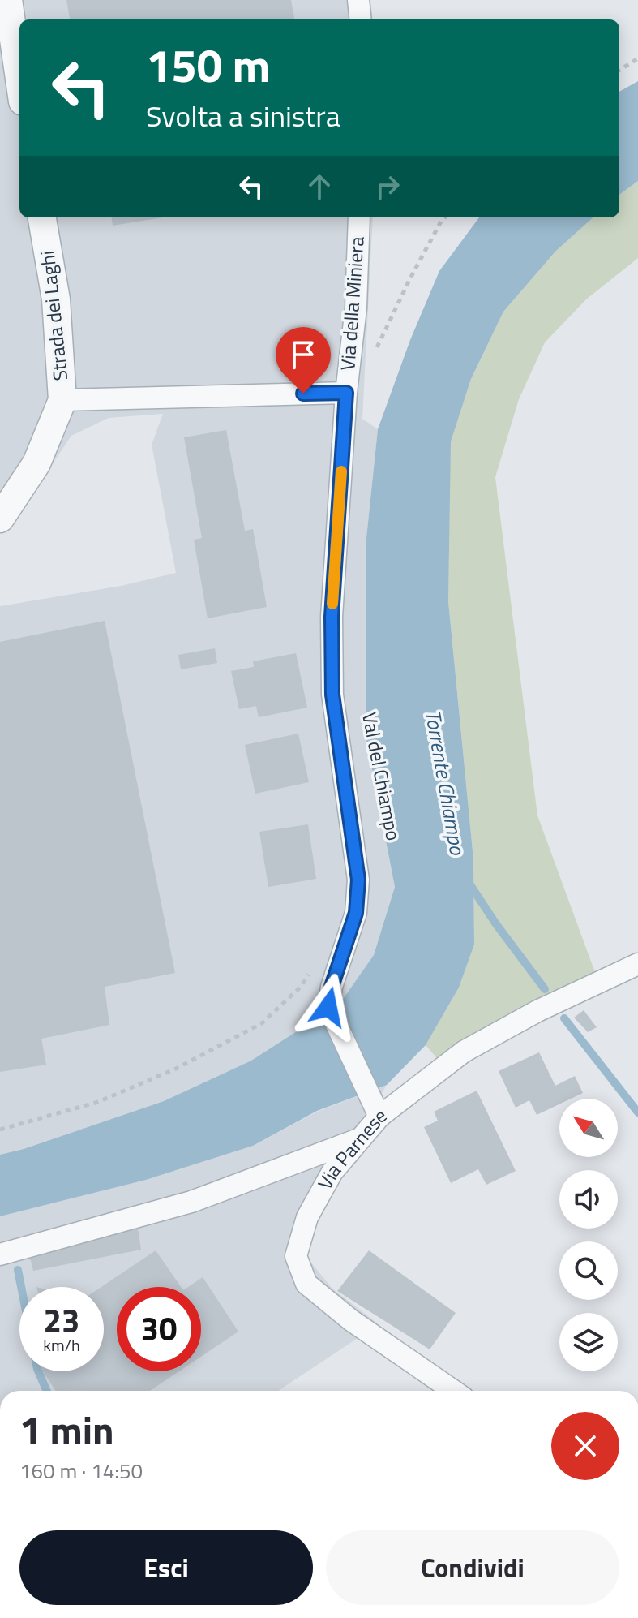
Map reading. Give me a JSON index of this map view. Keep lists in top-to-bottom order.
{
  "streets": {
    "street": ["Via della Miniera", "Strada dei Laghi", "Via Parnese"]
  },
  "crossings": [
    ["Via della Miniera", "Via Parnese"]
  ],
  "water": ["Torrente Chiampo"],
  "north": "top left",
  "page": {
    "turn": ["150 m", "Svolta a sinistra"],
    "speed": "23 km/h",
    "limit": "30",
    "heading": ["1 min", "160 m · 14:50"],
    "buttons": ["Esci", "Condividi"]
  }
}
